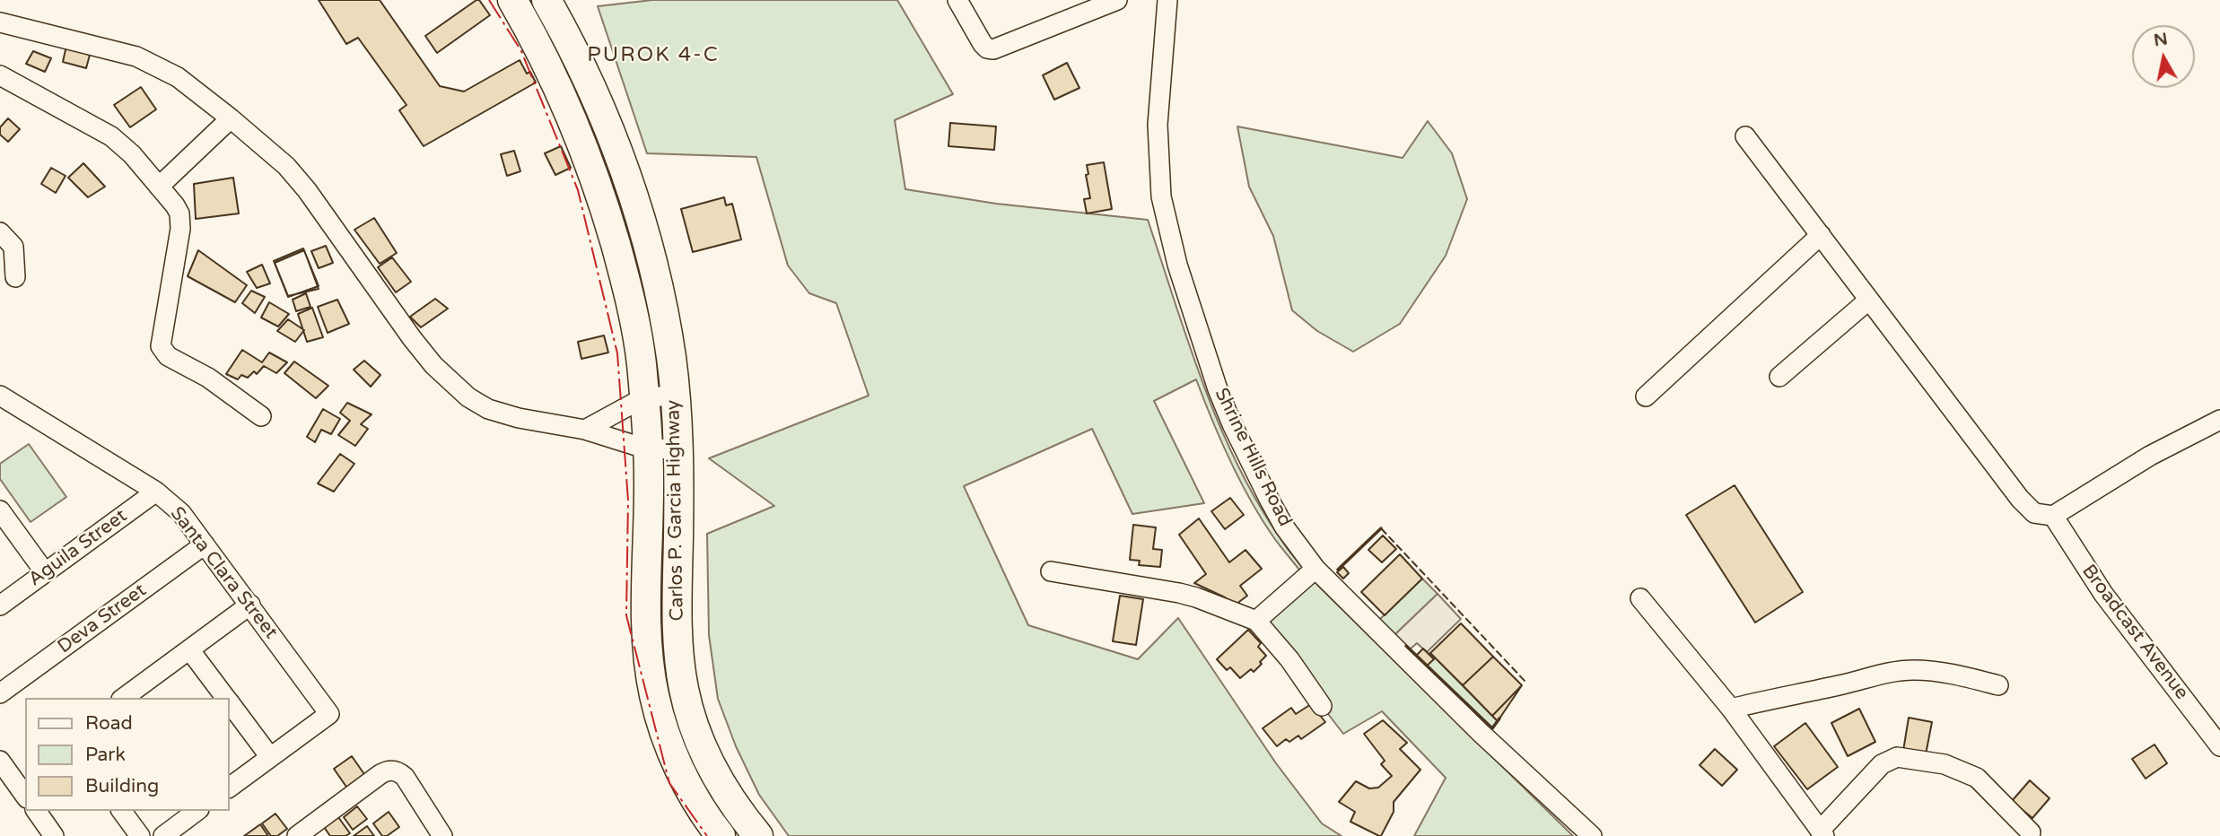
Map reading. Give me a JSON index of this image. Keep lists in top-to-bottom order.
{
  "streets": {
    "highway": ["Carlos P. Garcia Highway"],
    "street": [
      "Shrine Hills Road",
      "Aguila Street",
      "Santa Clara Street",
      "Deva Street",
      "Broadcast Avenue"
    ]
  },
  "crossings": [
    ["Aguila Street", "Santa Clara Street"],
    ["Santa Clara Street", "Deva Street"]
  ],
  "districts": ["PUROK 4-C"],
  "legend": ["Road", "Park", "Building"],
  "north": "top"
}
